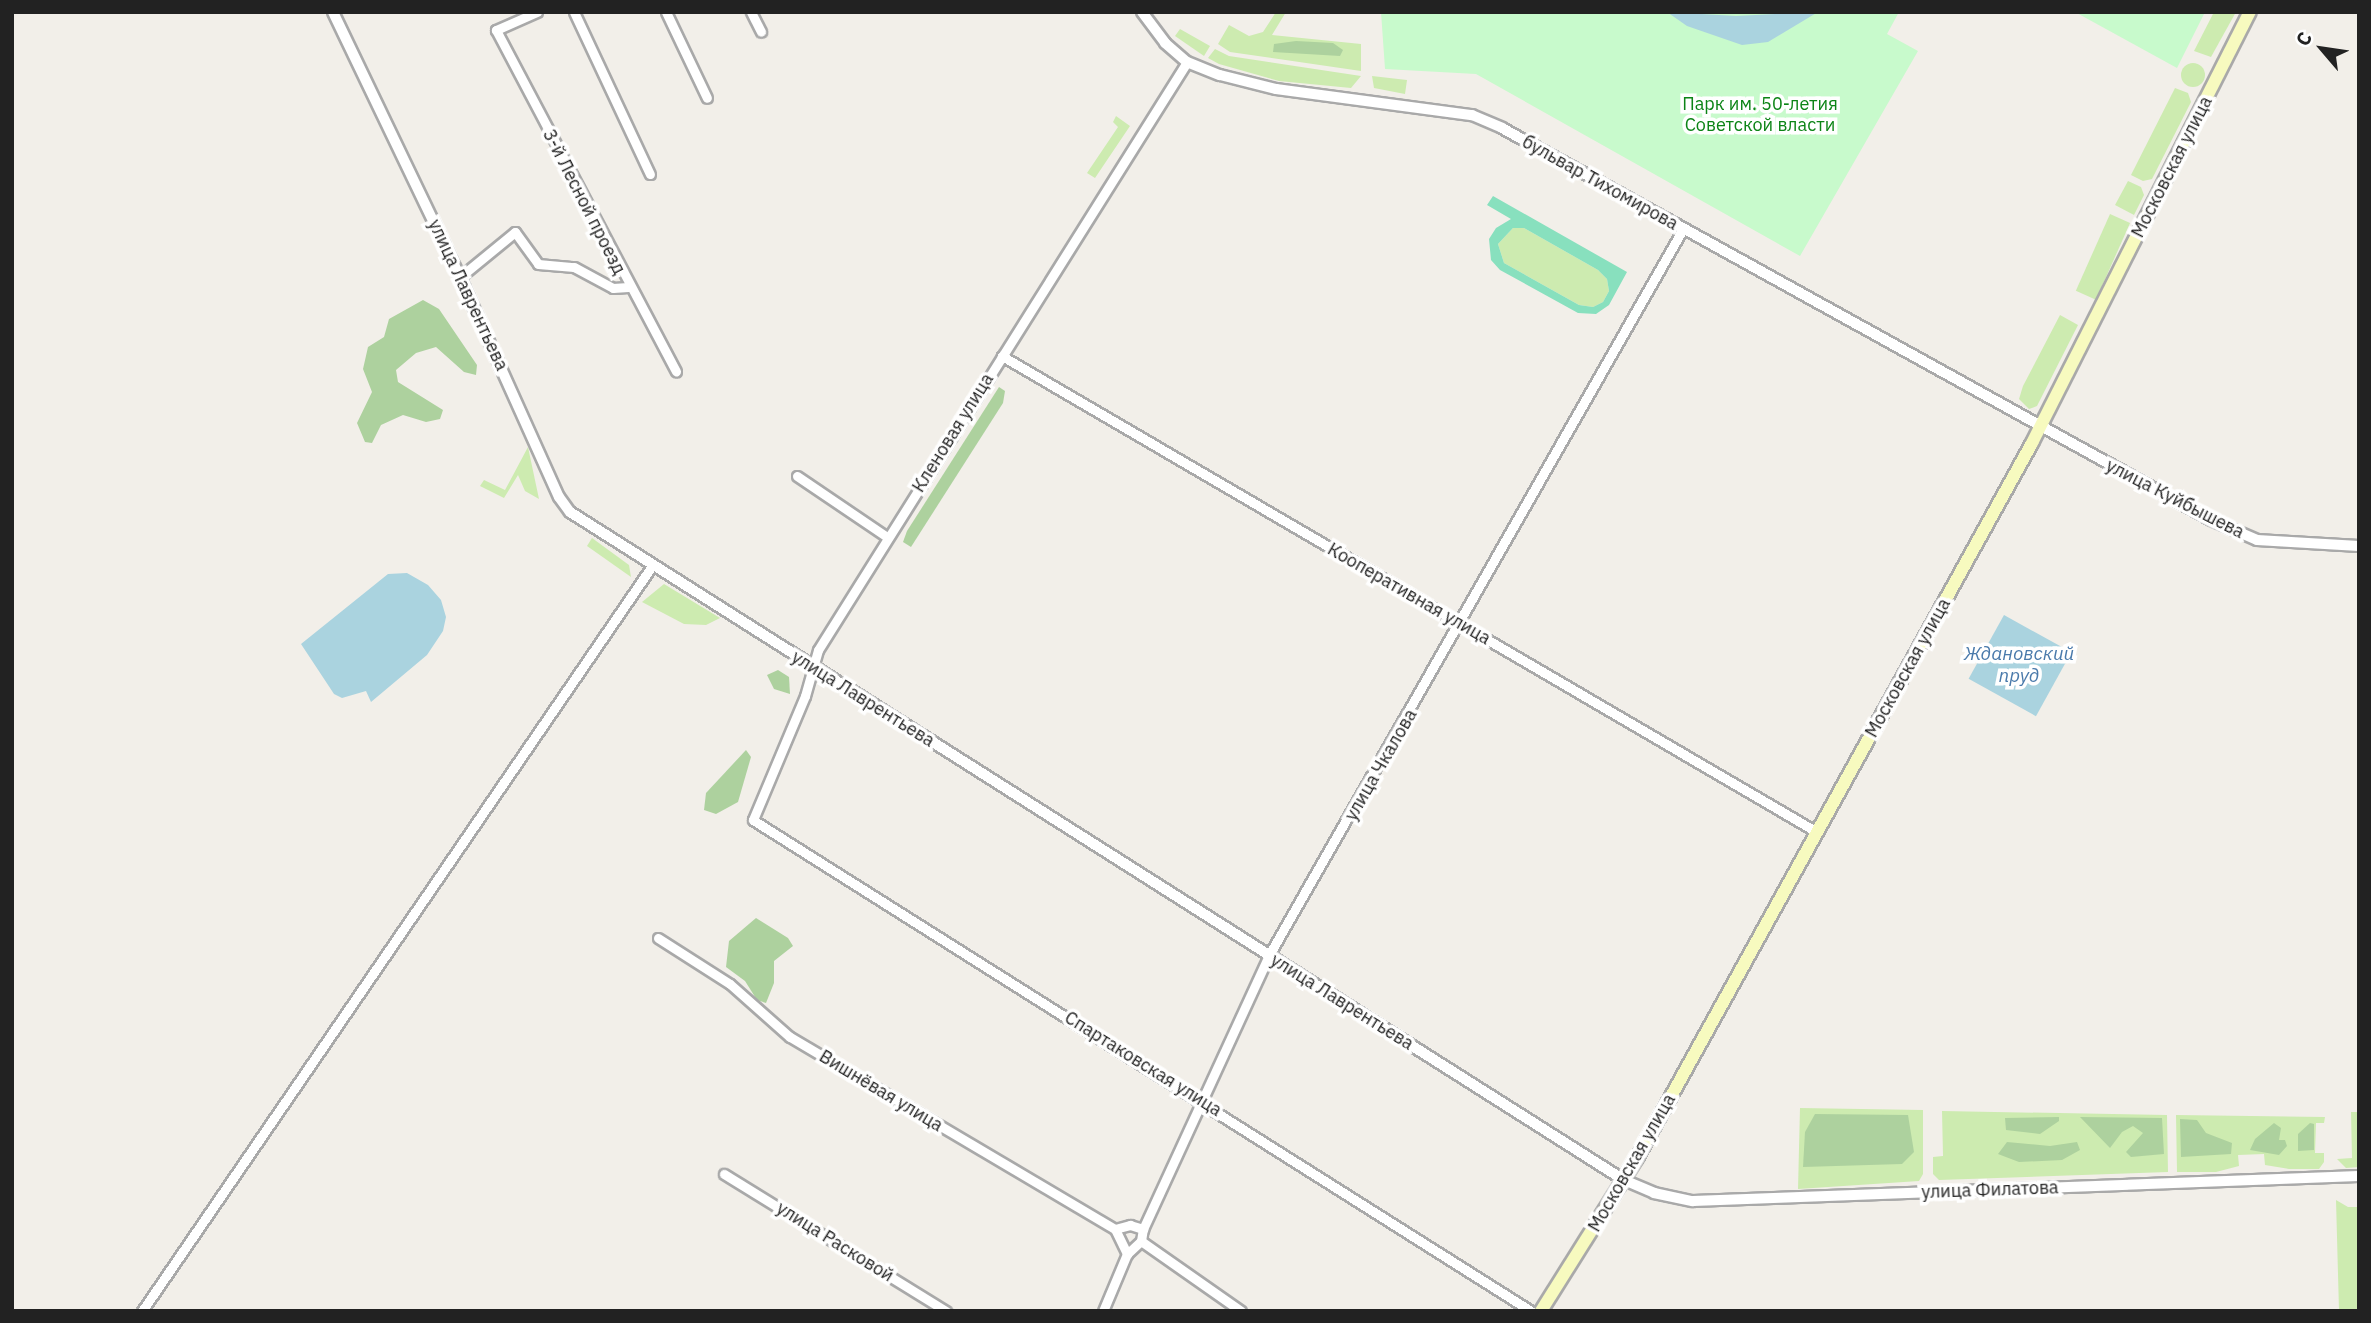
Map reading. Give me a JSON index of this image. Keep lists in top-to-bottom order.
{
  "streets": {
    "main road": ["Московская улица"],
    "street": [
      "бульвар Тихомирова",
      "3-й Лесной проезд",
      "улица Лаврентьева",
      "Кленовая улица",
      "улица Куйбышева",
      "Кооперативная улица",
      "улица Чкалова",
      "Спартаковская улица",
      "Вишнёвая улица",
      "улица Филатова",
      "улица Расковой"
    ]
  },
  "crossings": [
    ["Московская улица", "бульвар Тихомирова"],
    ["Московская улица", "улица Лаврентьева"],
    ["Московская улица", "улица Куйбышева"],
    ["Московская улица", "Кооперативная улица"],
    ["Московская улица", "улица Филатова"],
    ["бульвар Тихомирова", "Кленовая улица"],
    ["бульвар Тихомирова", "улица Куйбышева"],
    ["бульвар Тихомирова", "улица Чкалова"],
    ["улица Лаврентьева", "Кленовая улица"],
    ["улица Лаврентьева", "улица Чкалова"],
    ["улица Лаврентьева", "улица Филатова"],
    ["Кленовая улица", "Кооперативная улица"],
    ["Кленовая улица", "Спартаковская улица"],
    ["Кооперативная улица", "улица Чкалова"],
    ["улица Чкалова", "Спартаковская улица"]
  ],
  "water": ["Ждановский пруд"],
  "parks": ["Парк им. 50-летия Советской власти"],
  "north": "top left"
}
